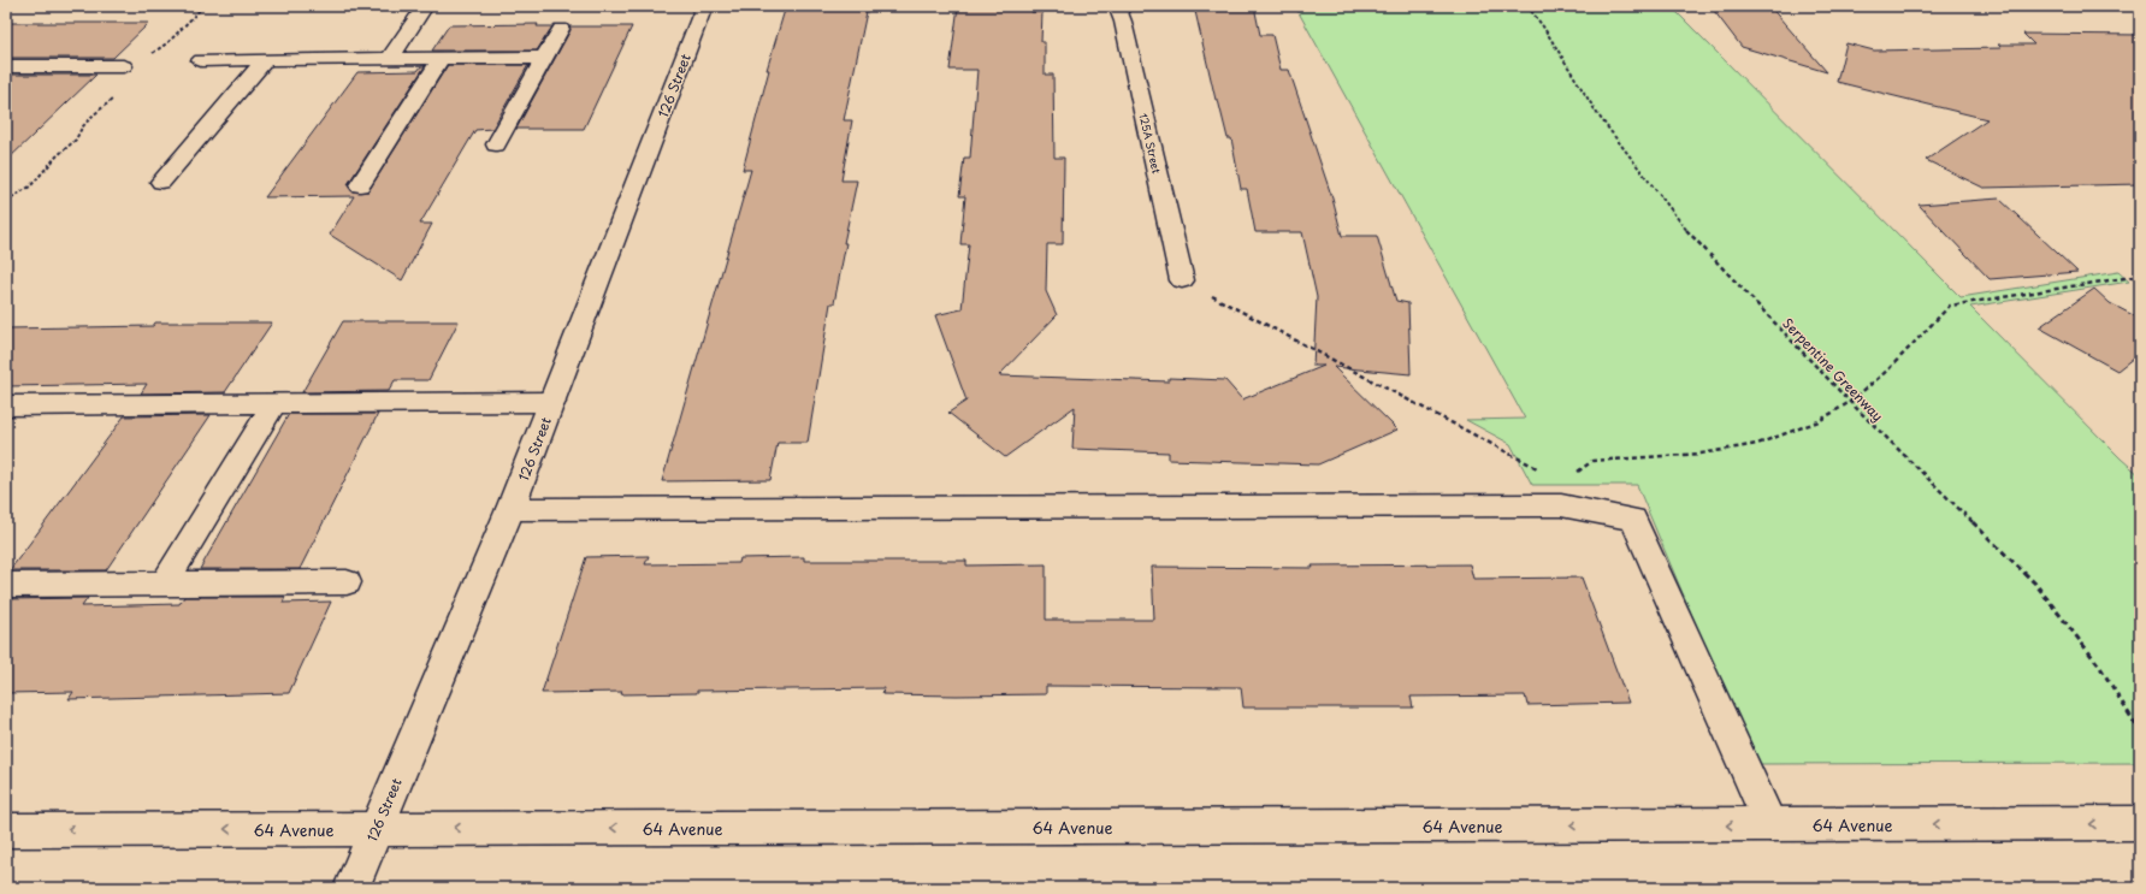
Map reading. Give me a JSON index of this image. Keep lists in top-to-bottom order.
{
  "streets": {
    "street": ["126 Street", "125A Street", "64 Avenue"],
    "path": ["Serpentine Greenway"]
  },
  "crossings": [
    ["126 Street", "64 Avenue"]
  ],
  "one_way": ["64 Avenue"]
}
